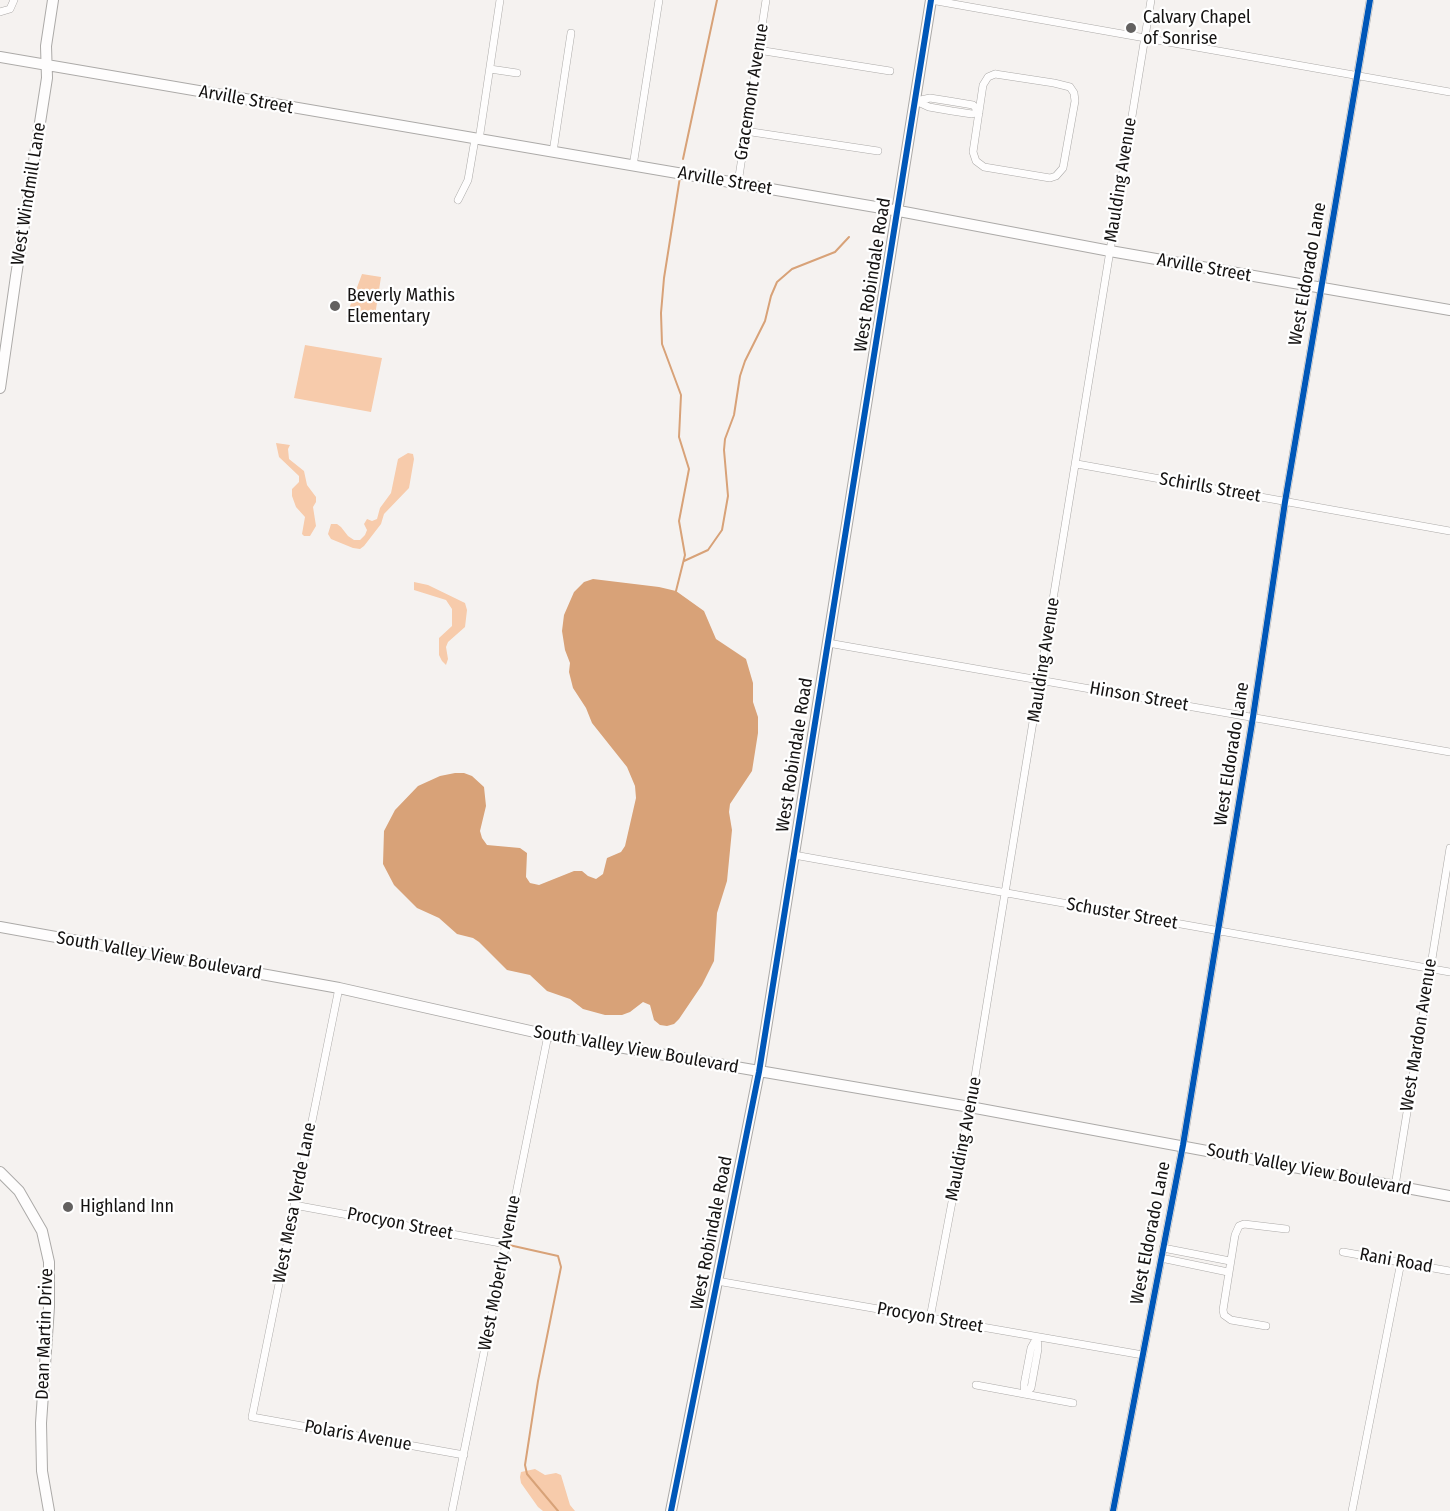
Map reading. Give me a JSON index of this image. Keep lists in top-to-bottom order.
{
  "streets": {
    "street": [
      "Gracemont Avenue",
      "Arville Street",
      "Maulding Avenue",
      "West Windmill Lane",
      "West Eldorado Lane",
      "West Robindale Road",
      "Schirlls Street",
      "Hinson Street",
      "Schuster Street",
      "South Valley View Boulevard",
      "West Mardon Avenue",
      "West Mesa Verde Lane",
      "Procyon Street",
      "Rani Road",
      "West Moberly Avenue",
      "Dean Martin Drive",
      "Polaris Avenue"
    ]
  },
  "crossings": [
    ["Gracemont Avenue", "Arville Street"],
    ["Arville Street", "Maulding Avenue"],
    ["Arville Street", "West Windmill Lane"],
    ["Arville Street", "West Eldorado Lane"],
    ["Arville Street", "West Robindale Road"],
    ["Maulding Avenue", "Schirlls Street"],
    ["Maulding Avenue", "Hinson Street"],
    ["Maulding Avenue", "Schuster Street"],
    ["Maulding Avenue", "South Valley View Boulevard"],
    ["Maulding Avenue", "Procyon Street"],
    ["West Eldorado Lane", "Schirlls Street"],
    ["West Eldorado Lane", "Hinson Street"],
    ["West Eldorado Lane", "Schuster Street"],
    ["West Eldorado Lane", "South Valley View Boulevard"],
    ["West Eldorado Lane", "Procyon Street"],
    ["West Robindale Road", "Hinson Street"],
    ["West Robindale Road", "Schuster Street"],
    ["West Robindale Road", "South Valley View Boulevard"],
    ["West Robindale Road", "Procyon Street"],
    ["Schuster Street", "West Mardon Avenue"],
    ["South Valley View Boulevard", "West Mardon Avenue"],
    ["South Valley View Boulevard", "West Mesa Verde Lane"],
    ["South Valley View Boulevard", "West Moberly Avenue"],
    ["West Mesa Verde Lane", "Procyon Street"],
    ["West Mesa Verde Lane", "Polaris Avenue"],
    ["Procyon Street", "West Moberly Avenue"],
    ["West Moberly Avenue", "Polaris Avenue"]
  ],
  "places": ["Calvary Chapel of Sonrise", "Beverly Mathis Elementary", "Highland Inn"]
}
